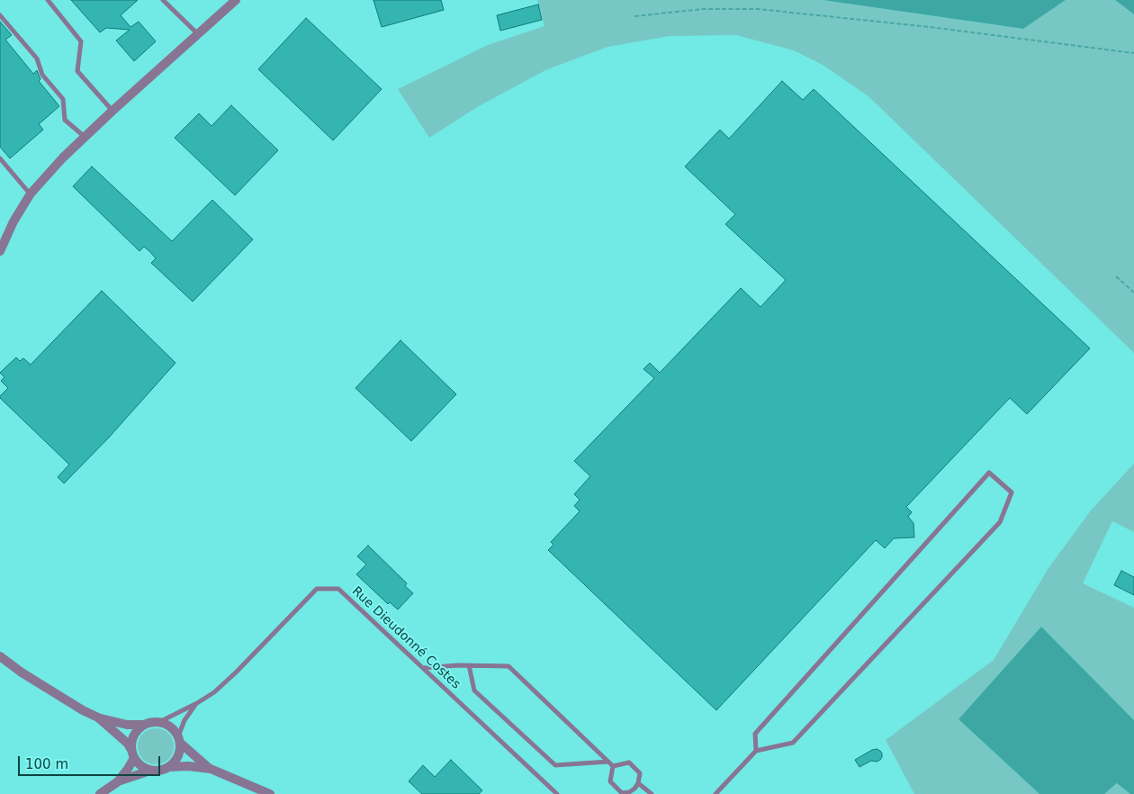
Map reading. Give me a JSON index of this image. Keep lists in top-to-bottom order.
{
  "streets": {
    "lane": ["Rue Dieudonné Costes"]
  },
  "scale_bar": "100 m"
}
